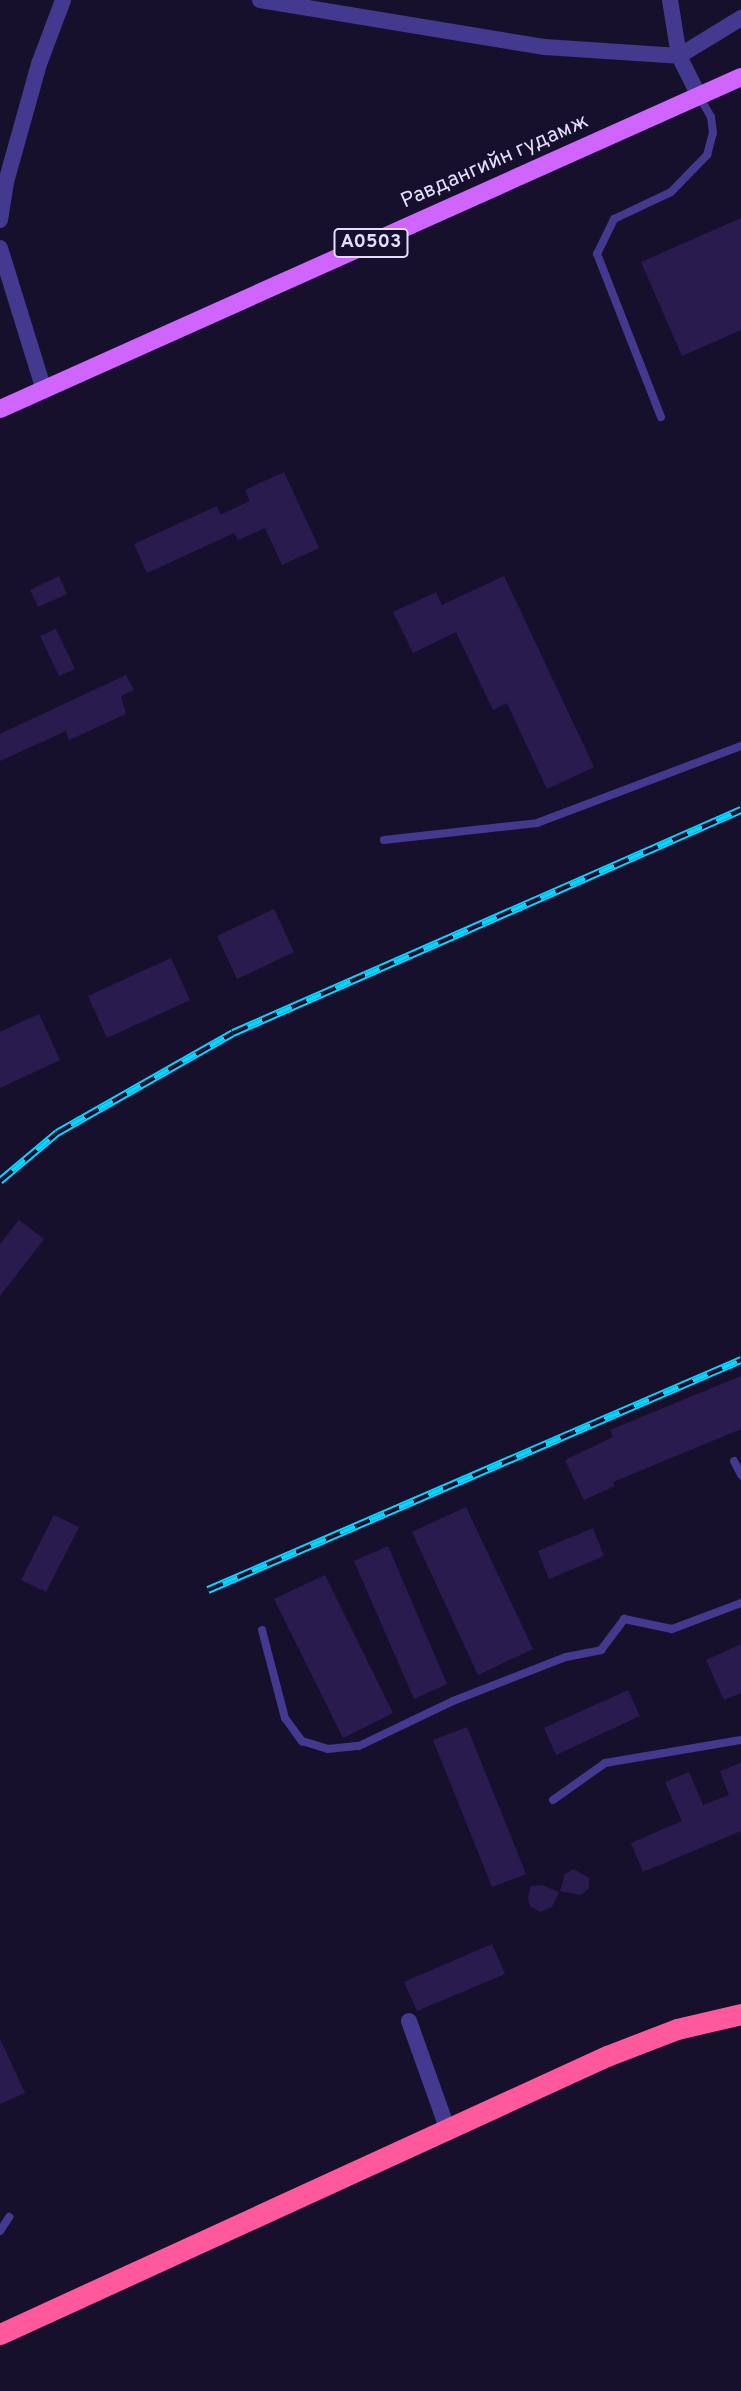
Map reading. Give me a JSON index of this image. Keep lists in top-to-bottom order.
{
  "streets": {
    "main road": ["Равдангийн гудамж", "A0503"]
  }
}
